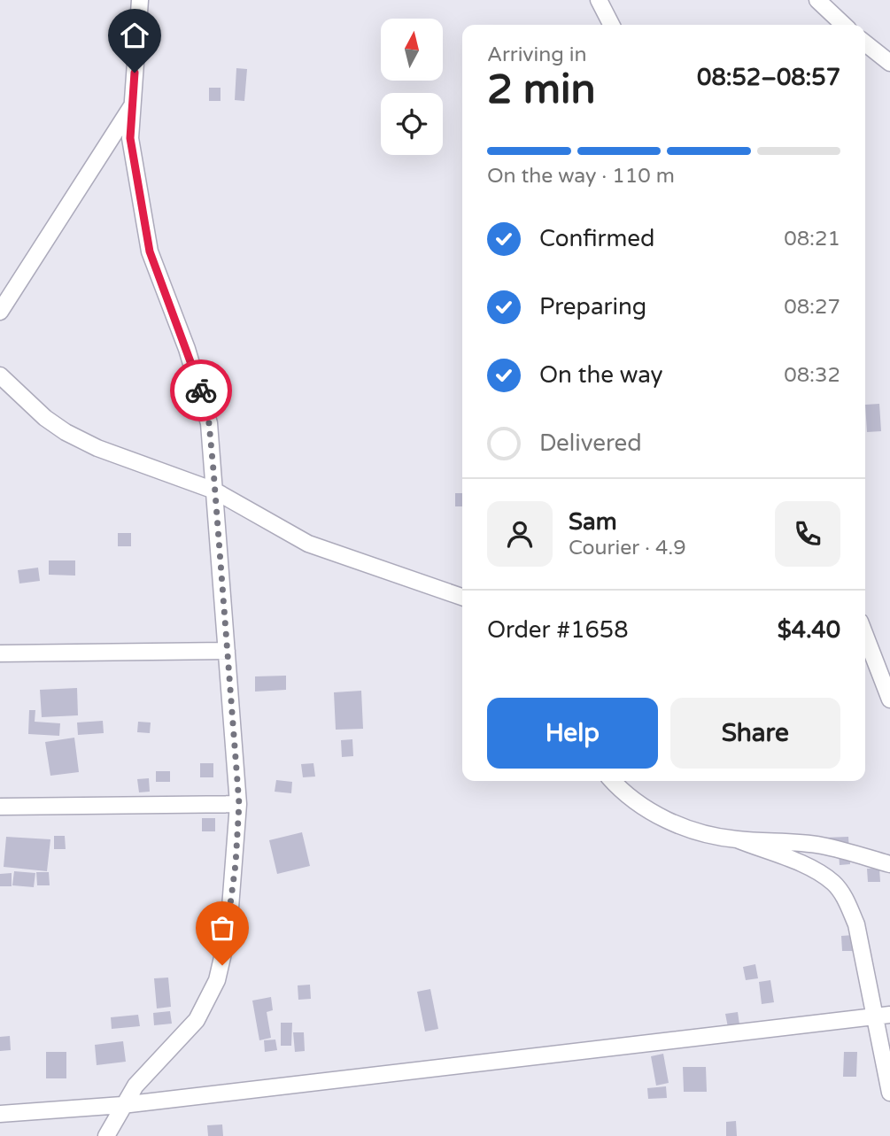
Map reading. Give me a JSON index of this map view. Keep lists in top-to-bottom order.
{
  "north": "top",
  "page": {
    "heading": ["2 min", "Arriving in", "08:52–08:57"],
    "panel": [
      "Sam",
      "Courier · 4.9",
      "Order #1658",
      "$4.40"
    ],
    "bar": "On the way · 110 m",
    "list": [
      ["Confirmed", "08:21"],
      ["Preparing", "08:27"],
      ["On the way", "08:32"],
      "Delivered"
    ],
    "buttons": ["Help", "Share"]
  }
}
